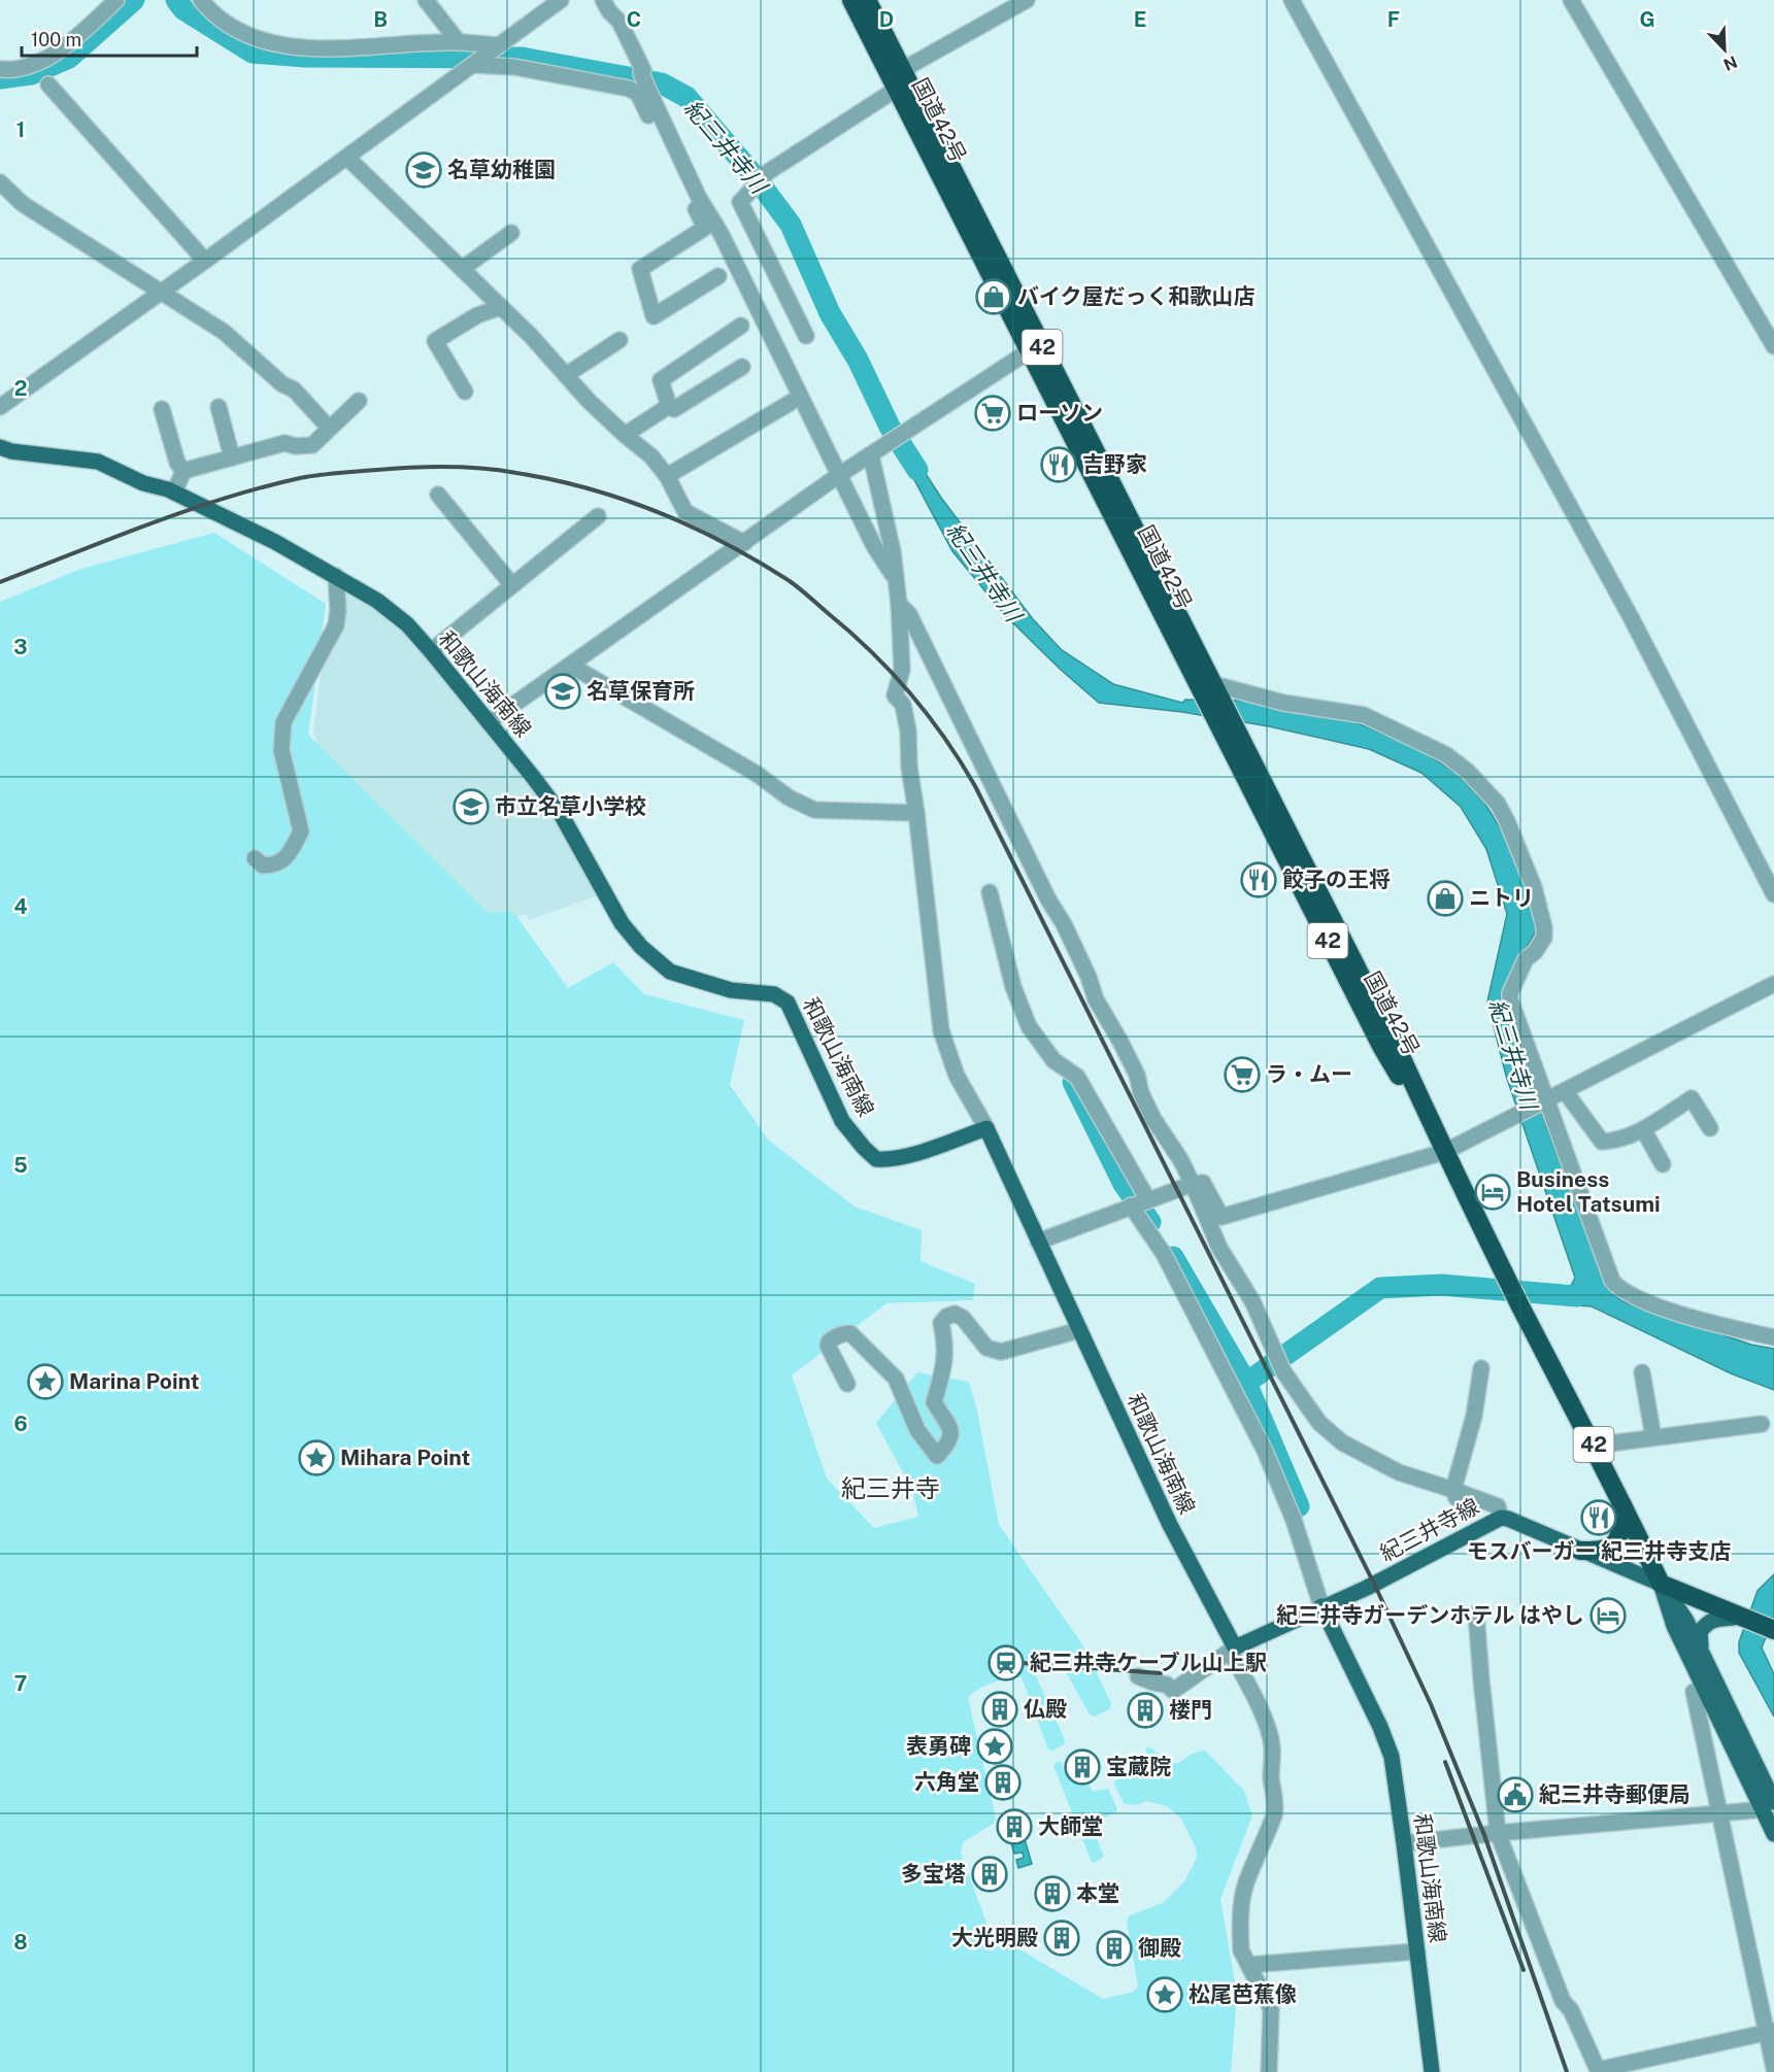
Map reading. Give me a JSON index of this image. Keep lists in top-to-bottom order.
{
  "streets": {
    "highway": ["国道42号", "42"],
    "main road": ["和歌山海南線", "紀三井寺線"]
  },
  "crossings": [
    ["国道42号", "紀三井寺線"],
    ["和歌山海南線", "紀三井寺線"]
  ],
  "districts": ["紀三井寺"],
  "water": ["紀三井寺川"],
  "places": {
    "school or university": ["名草幼稚園", "名草保育所", "市立名草小学校"],
    "shop": ["バイク屋だっく和歌山店", "ニトリ"],
    "supermarket": ["ローソン", "ラ・ムー"],
    "restaurant": ["吉野家", "餃子の王将", "モスバーガー 紀三井寺支店"],
    "hotel": ["Business Hotel Tatsumi", "紀三井寺ガーデンホテル はやし"],
    "place": [
      "Marina Point",
      "Mihara Point",
      "表勇碑",
      "松尾芭蕉像"
    ],
    "station": ["紀三井寺ケーブル山上駅"],
    "building": [
      "仏殿",
      "楼門",
      "宝蔵院",
      "六角堂",
      "大師堂",
      "多宝塔",
      "本堂",
      "大光明殿",
      "御殿"
    ],
    "public building": ["紀三井寺郵便局"]
  },
  "scale_bar": "100 m",
  "north": "bottom right",
  "grid": {
    "columns": [
      "B",
      "C",
      "D",
      "E",
      "F",
      "G"
    ],
    "rows": [
      "1",
      "2",
      "3",
      "4",
      "5",
      "6",
      "7",
      "8"
    ]
  }
}
